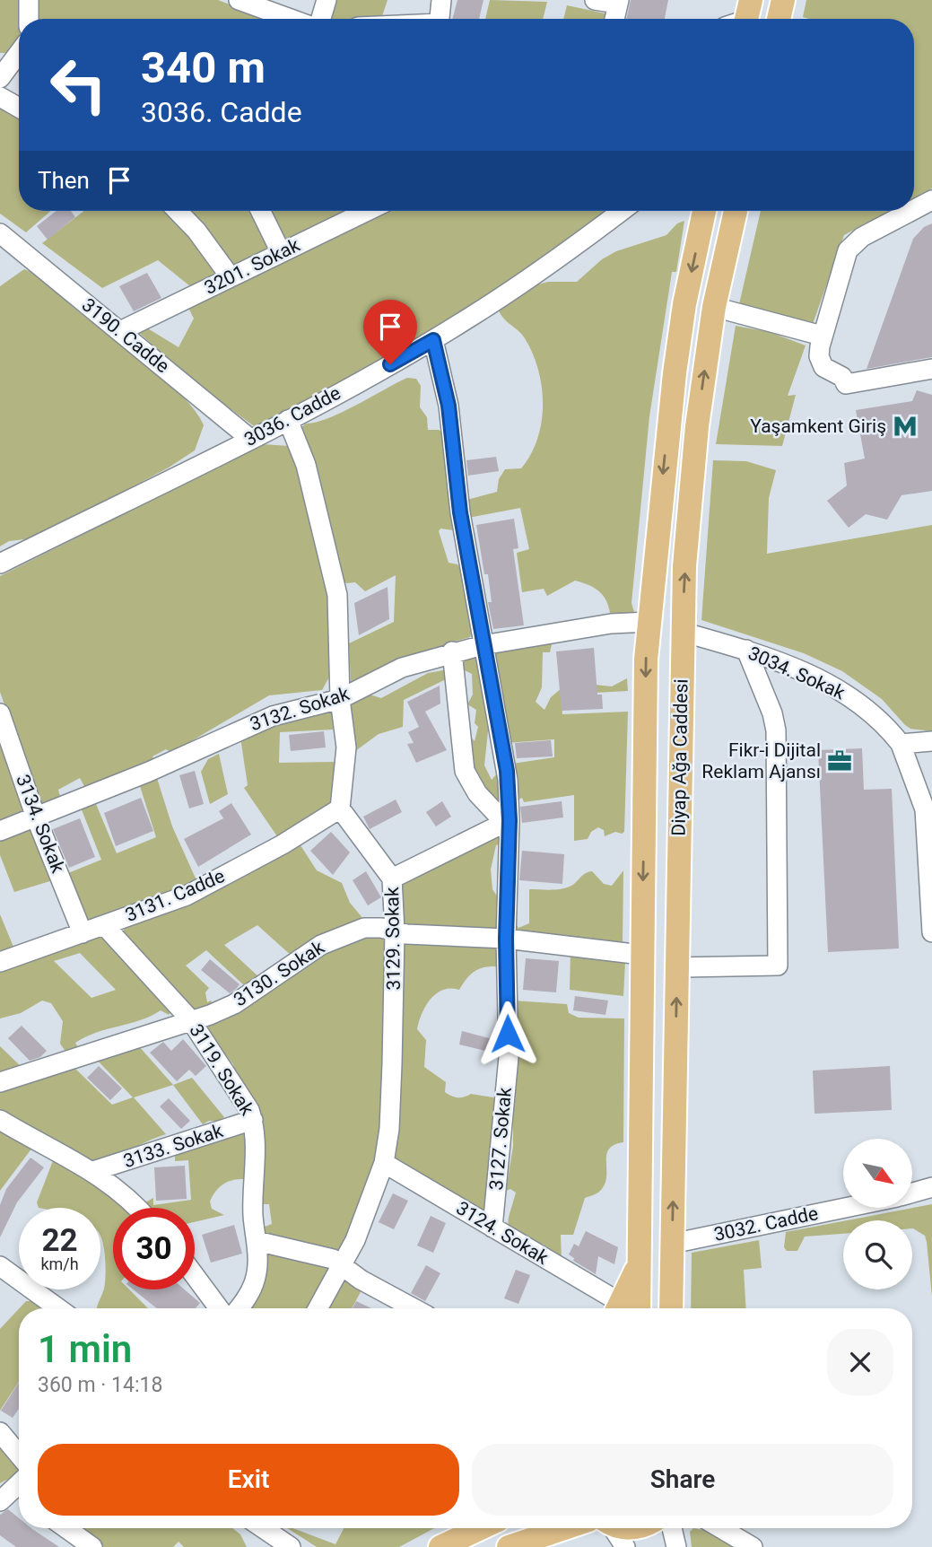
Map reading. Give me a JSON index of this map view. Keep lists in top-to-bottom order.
{
  "streets": {
    "main road": ["Diyap Ağa Caddesi"],
    "street": [
      "3201. Sokak",
      "3190. Cadde",
      "3036. Cadde",
      "3034. Sokak",
      "3132. Sokak",
      "3134. Sokak",
      "3131. Cadde",
      "3129. Sokak",
      "3130. Sokak",
      "3119. Sokak",
      "3127. Sokak",
      "3133. Sokak",
      "3032. Cadde",
      "3124. Sokak"
    ]
  },
  "crossings": [
    ["3201. Sokak", "3190. Cadde"],
    ["3190. Cadde", "3036. Cadde"],
    ["3036. Cadde", "3127. Sokak"],
    ["3034. Sokak", "Diyap Ağa Caddesi"],
    ["3132. Sokak", "Diyap Ağa Caddesi"],
    ["3132. Sokak", "3134. Sokak"],
    ["3132. Sokak", "3127. Sokak"],
    ["Diyap Ağa Caddesi", "3130. Sokak"],
    ["Diyap Ağa Caddesi", "3032. Cadde"],
    ["3134. Sokak", "3131. Cadde"],
    ["3131. Cadde", "3129. Sokak"],
    ["3131. Cadde", "3119. Sokak"],
    ["3129. Sokak", "3130. Sokak"],
    ["3129. Sokak", "3124. Sokak"],
    ["3130. Sokak", "3119. Sokak"],
    ["3130. Sokak", "3127. Sokak"],
    ["3119. Sokak", "3133. Sokak"],
    ["3127. Sokak", "3124. Sokak"]
  ],
  "places": {
    "metro station": ["Yaşamkent Giriş"],
    "office": ["Fikr-i Dijital Reklam Ajansı"]
  },
  "north": "bottom right",
  "page": {
    "turn": ["340 m", "3036. Cadde"],
    "then": "Then",
    "speed": "22 km/h",
    "limit": "30",
    "heading": ["1 min", "360 m · 14:18"],
    "buttons": ["Exit", "Share"]
  }
}
